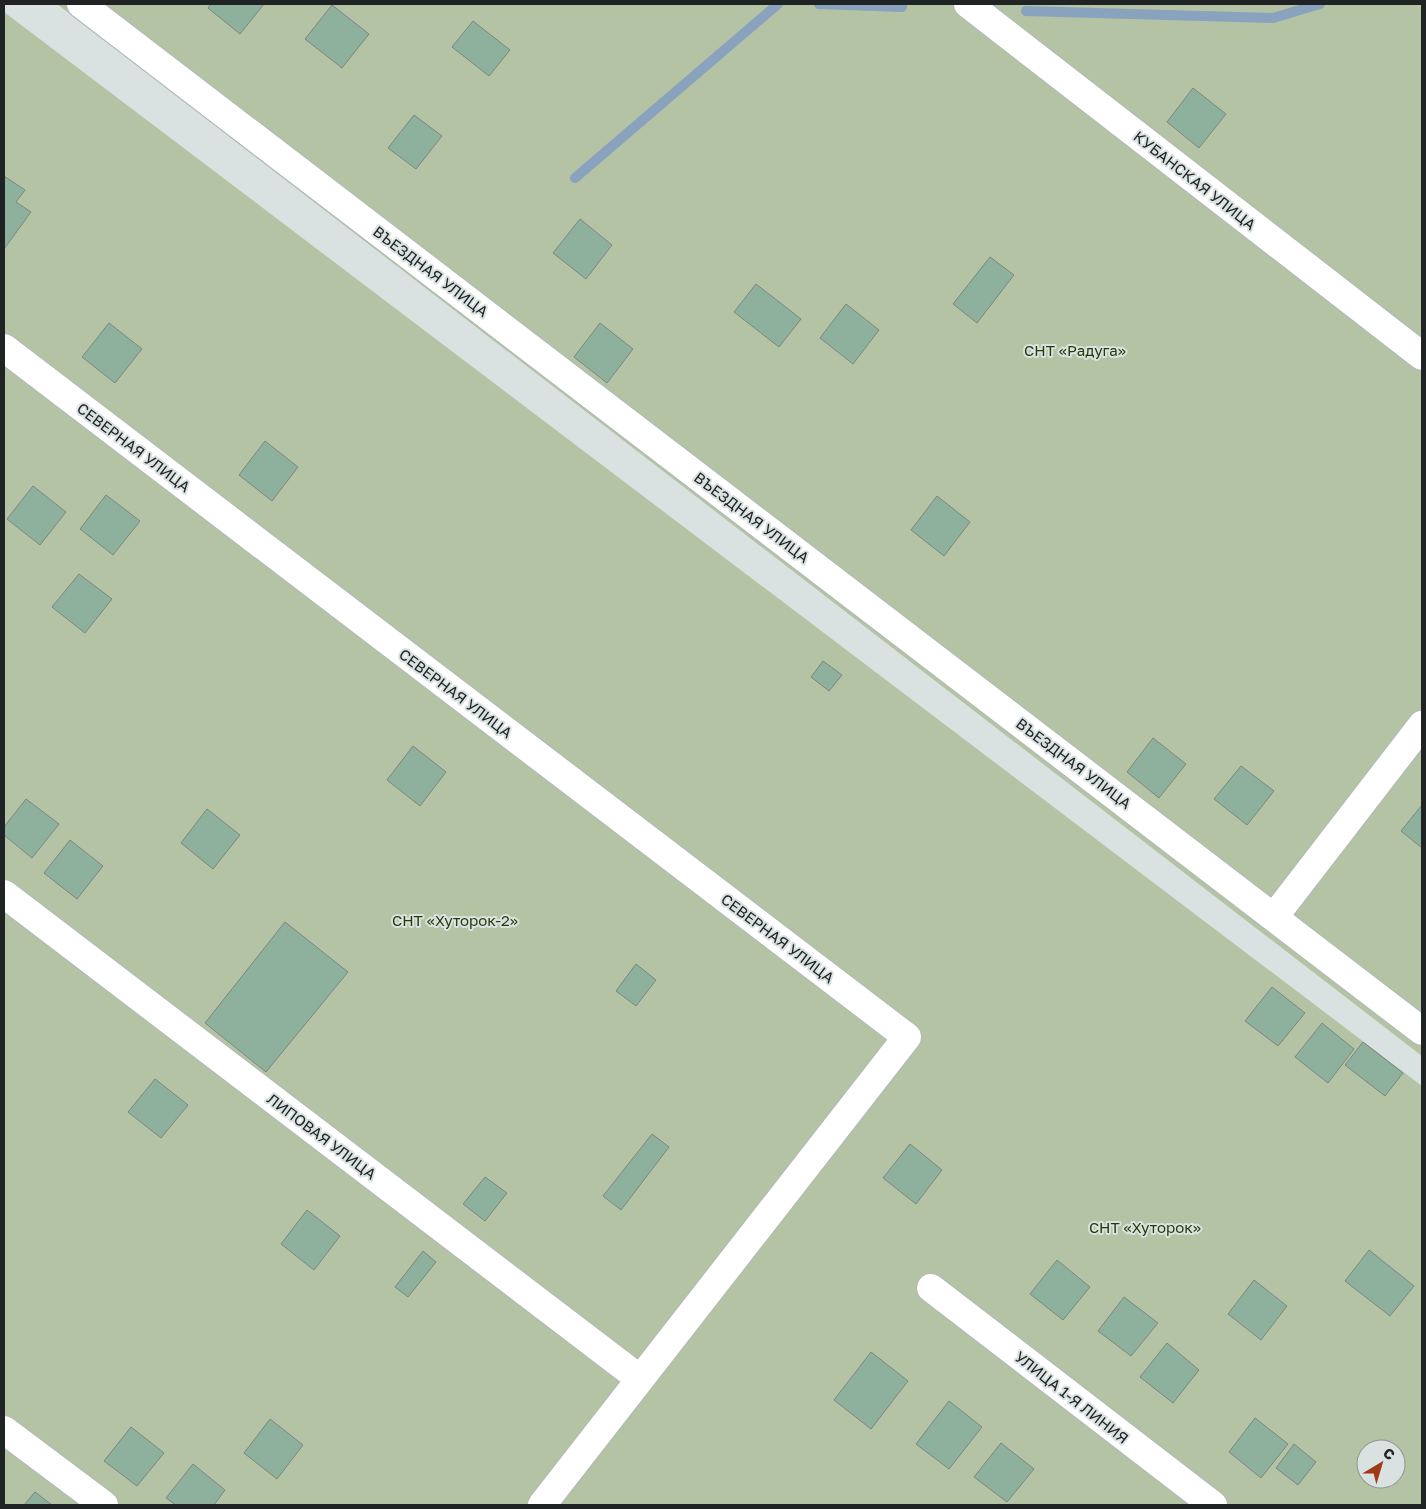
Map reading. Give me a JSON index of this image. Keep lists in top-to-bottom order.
{
  "streets": {
    "street": [
      "КУБАНСКАЯ УЛИЦА",
      "ВЪЕЗДНАЯ УЛИЦА",
      "СЕВЕРНАЯ УЛИЦА",
      "ЛИПОВАЯ УЛИЦА",
      "УЛИЦА 1-Я ЛИНИЯ"
    ]
  },
  "crossings": [
    ["СЕВЕРНАЯ УЛИЦА", "ЛИПОВАЯ УЛИЦА"]
  ],
  "parks": ["СНТ «Радуга»", "СНТ «Хуторок-2»", "СНТ «Хуторок»"],
  "north": "top right"
}
